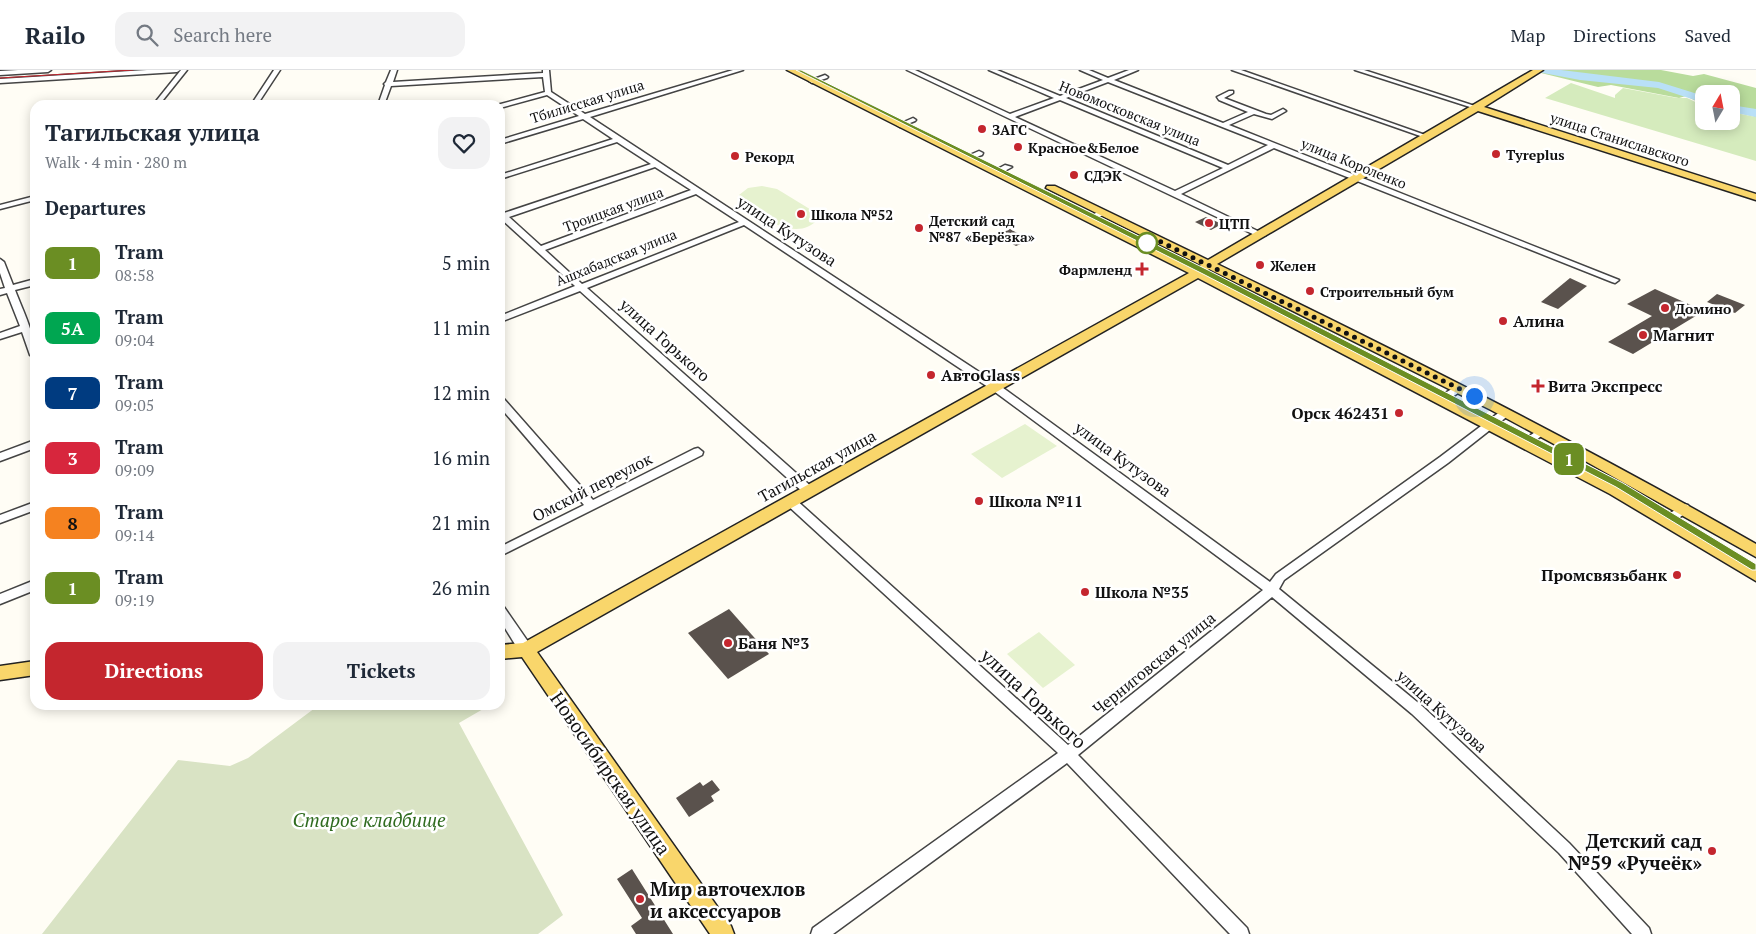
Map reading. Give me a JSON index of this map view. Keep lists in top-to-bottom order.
{
  "streets": {
    "main road": ["улица Станиславского", "Тагильская улица", "Новосибирская улица"],
    "street": [
      "Тбилисская улица",
      "Новомосковская улица",
      "улица Короленко",
      "Троицкая улица",
      "улица Кутузова",
      "Ашхабадская улица",
      "улица Горького",
      "Омский переулок",
      "Черниговская улица"
    ]
  },
  "crossings": [
    ["Тбилисская улица", "улица Кутузова"],
    ["улица Станиславского", "Тагильская улица"],
    ["улица Короленко", "Тагильская улица"],
    ["Троицкая улица", "улица Кутузова"],
    ["Троицкая улица", "улица Горького"],
    ["улица Кутузова", "Ашхабадская улица"],
    ["улица Кутузова", "Тагильская улица"],
    ["улица Кутузова", "Черниговская улица"],
    ["Ашхабадская улица", "улица Горького"],
    ["улица Горького", "Тагильская улица"],
    ["улица Горького", "Черниговская улица"],
    ["Тагильская улица", "Новосибирская улица"]
  ],
  "parks": ["Старое кладбище"],
  "places": {
    "other": [
      "ЗАГС",
      "Красное&Белое",
      "Tyreplus",
      "Рекорд",
      "СДЭК",
      "Школа №52",
      "ЦТП",
      "Детский сад №87 «Берёзка»",
      "Желен",
      "Строительный бум",
      "Домино",
      "Алина",
      "Магнит",
      "АвтоGlass",
      "Орск 462431",
      "Школа №11",
      "Промсвязьбанк",
      "Школа №35",
      "Баня №3",
      "Детский сад №59 «Ручеёк»",
      "Мир авточехлов и аксессуаров"
    ],
    "health": ["Фармленд", "Вита Экспресс"]
  },
  "lines": ["tram line 1"],
  "north": "top",
  "page": {
    "header": "Railo",
    "search": "Search here",
    "nav": ["Map", "Directions", "Saved"],
    "on_map": "1",
    "heading": [
      ["Тагильская улица", "Walk · 4 min · 280 m"],
      "Departures"
    ],
    "list": [
      {
        "mark": "1",
        "name": "Tram",
        "note": "08:58",
        "value": "5 min"
      },
      {
        "mark": "5А",
        "name": "Tram",
        "note": "09:04",
        "value": "11 min"
      },
      {
        "mark": "7",
        "name": "Tram",
        "note": "09:05",
        "value": "12 min"
      },
      {
        "mark": "3",
        "name": "Tram",
        "note": "09:09",
        "value": "16 min"
      },
      {
        "mark": "8",
        "name": "Tram",
        "note": "09:14",
        "value": "21 min"
      },
      {
        "mark": "1",
        "name": "Tram",
        "note": "09:19",
        "value": "26 min"
      }
    ],
    "buttons": ["Directions", "Tickets"]
  }
}
